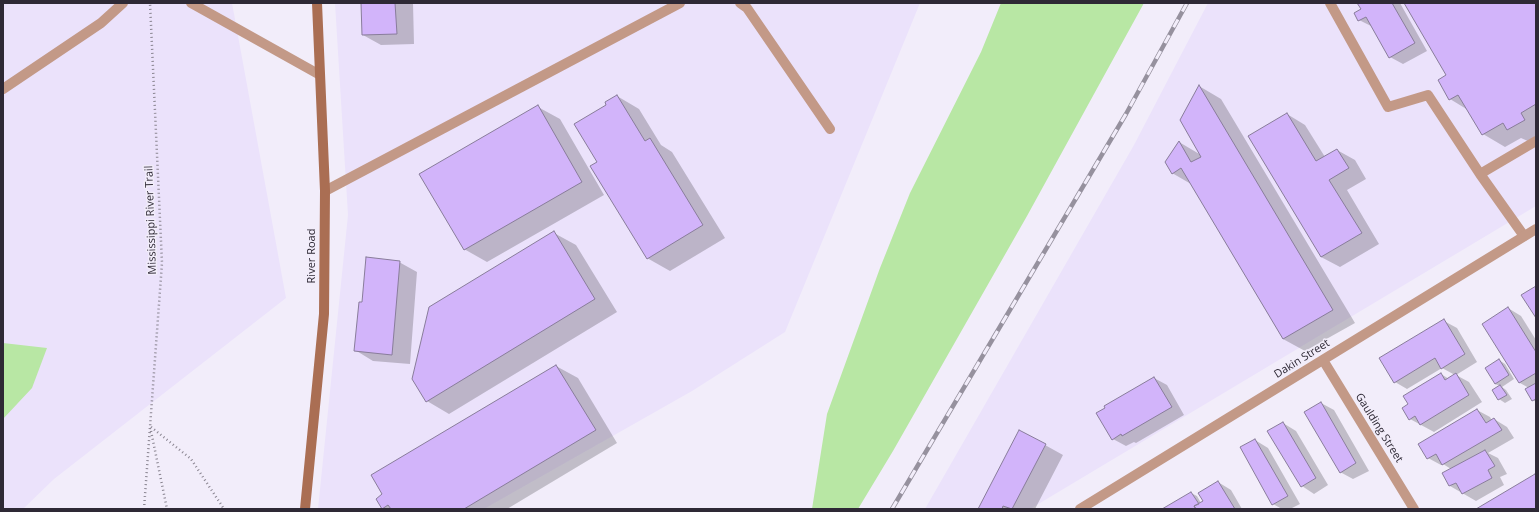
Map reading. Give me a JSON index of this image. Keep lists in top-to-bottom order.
{
  "streets": {
    "main road": ["River Road"],
    "street": ["Dakin Street", "Gaulding Street"],
    "path": ["Mississippi River Trail"]
  },
  "crossings": [
    ["Dakin Street", "Gaulding Street"]
  ]
}
